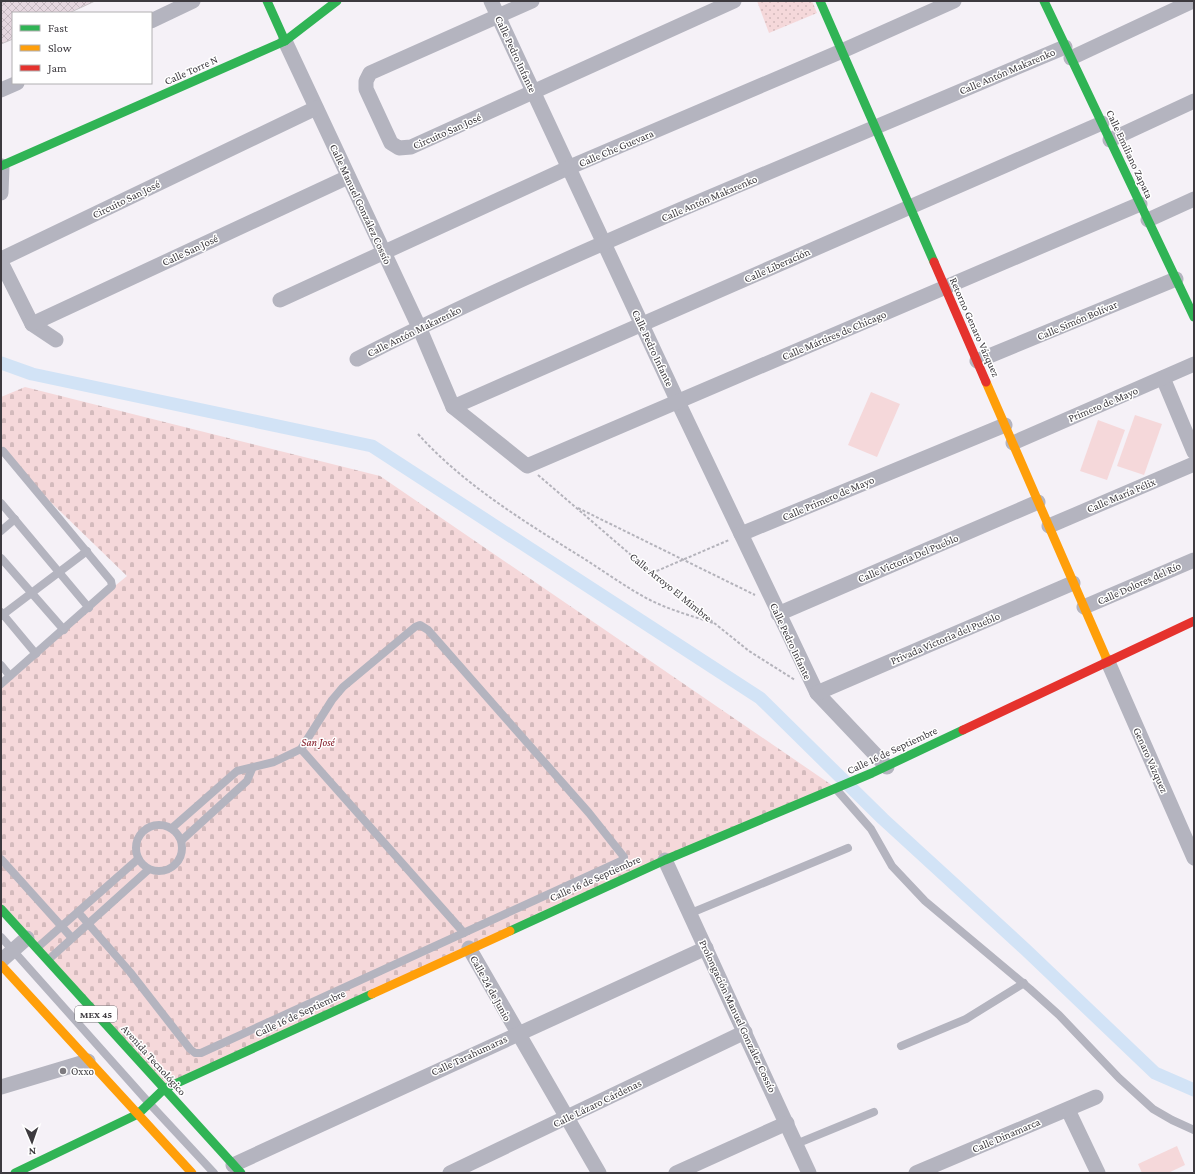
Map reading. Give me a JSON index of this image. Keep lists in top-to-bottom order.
{
  "streets": {
    "main road": [
      "Calle Torre N",
      "Calle Emiliano Zapata",
      "Calle Manuel González Cossío",
      "Retorno Genaro Vázquez",
      "Calle 16 de Septiembre",
      "MEX 45",
      "Avenida Tecnológico"
    ],
    "street": [
      "Calle Pedro Infante",
      "Calle Antón Makarenko",
      "Circuito San José",
      "Calle Che Guevara",
      "Calle San José",
      "Calle Liberación",
      "Calle Simón Bolívar",
      "Calle Mártires de Chicago",
      "Primero de Mayo",
      "Calle María Félix",
      "Calle Primero de Mayo",
      "Calle Victoria Del Pueblo",
      "Calle Dolores del Río",
      "Privada Victoria del Pueblo",
      "Genaro Vázquez",
      "Calle 24 de Junio",
      "Prolongación Manuel González Cossío",
      "Calle Tarahumaras",
      "Calle Lázaro Cárdenas",
      "Calle Dinamarca"
    ],
    "path": ["Calle Arroyo El Mimbre"]
  },
  "crossings": [
    ["Calle Pedro Infante", "Calle Antón Makarenko"],
    ["Calle Pedro Infante", "Circuito San José"],
    ["Calle Pedro Infante", "Calle Che Guevara"],
    ["Calle Pedro Infante", "Calle Liberación"],
    ["Calle Pedro Infante", "Calle Mártires de Chicago"],
    ["Calle Pedro Infante", "Calle Primero de Mayo"],
    ["Calle Pedro Infante", "Calle Victoria Del Pueblo"],
    ["Calle Pedro Infante", "Privada Victoria del Pueblo"],
    ["Calle Torre N", "Calle Manuel González Cossío"],
    ["Calle Antón Makarenko", "Calle Emiliano Zapata"],
    ["Calle Antón Makarenko", "Calle Manuel González Cossío"],
    ["Calle Antón Makarenko", "Retorno Genaro Vázquez"],
    ["Circuito San José", "Calle Manuel González Cossío"],
    ["Calle Che Guevara", "Calle Manuel González Cossío"],
    ["Calle Che Guevara", "Retorno Genaro Vázquez"],
    ["Calle Emiliano Zapata", "Calle Liberación"],
    ["Calle Emiliano Zapata", "Calle Simón Bolívar"],
    ["Calle Emiliano Zapata", "Calle Mártires de Chicago"],
    ["Calle Manuel González Cossío", "Calle San José"],
    ["Calle Manuel González Cossío", "Calle Liberación"],
    ["Calle Liberación", "Retorno Genaro Vázquez"],
    ["Calle Simón Bolívar", "Retorno Genaro Vázquez"],
    ["Retorno Genaro Vázquez", "Calle Mártires de Chicago"],
    ["Retorno Genaro Vázquez", "Primero de Mayo"],
    ["Retorno Genaro Vázquez", "Calle María Félix"],
    ["Retorno Genaro Vázquez", "Calle Primero de Mayo"],
    ["Retorno Genaro Vázquez", "Calle Victoria Del Pueblo"],
    ["Retorno Genaro Vázquez", "Calle Dolores del Río"],
    ["Retorno Genaro Vázquez", "Privada Victoria del Pueblo"],
    ["Retorno Genaro Vázquez", "Calle 16 de Septiembre"],
    ["Retorno Genaro Vázquez", "Genaro Vázquez"],
    ["Calle Mártires de Chicago", "Calle Arroyo El Mimbre"],
    ["Calle 16 de Septiembre", "Genaro Vázquez"],
    ["Calle 16 de Septiembre", "Calle 24 de Junio"],
    ["Calle 16 de Septiembre", "Prolongación Manuel González Cossío"],
    ["Calle 16 de Septiembre", "Avenida Tecnológico"],
    ["Calle 24 de Junio", "Calle Tarahumaras"],
    ["Calle 24 de Junio", "Calle Lázaro Cárdenas"],
    ["Prolongación Manuel González Cossío", "Calle Tarahumaras"],
    ["Prolongación Manuel González Cossío", "Calle Lázaro Cárdenas"],
    ["Calle Tarahumaras", "Avenida Tecnológico"]
  ],
  "parks": ["San José"],
  "places": ["Oxxo"],
  "legend": ["Fast", "Slow", "Jam"],
  "north": "bottom"
}
